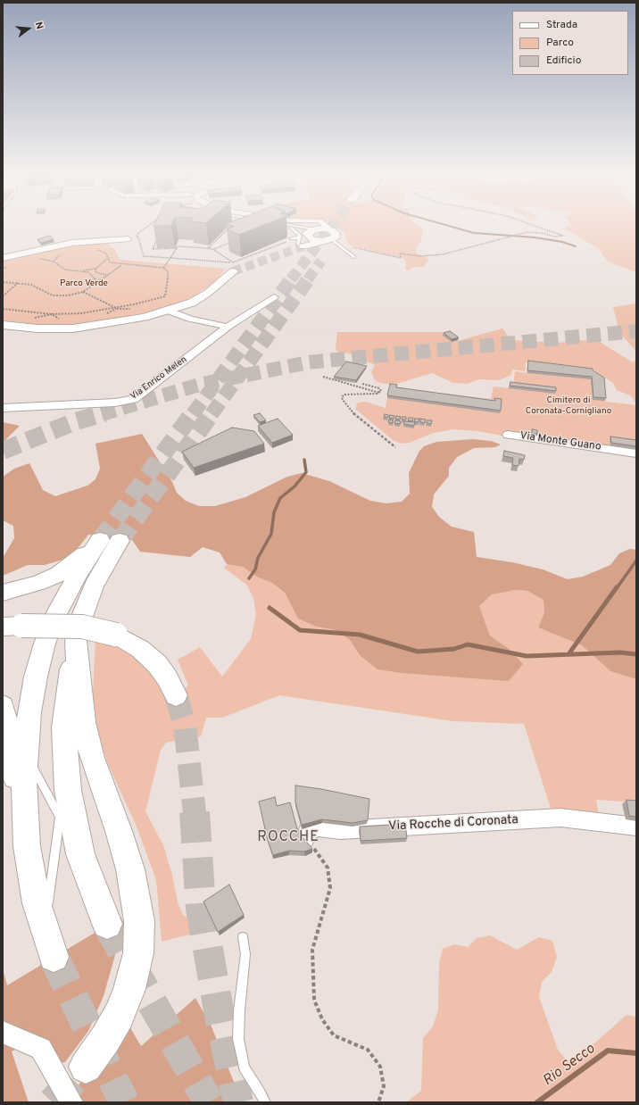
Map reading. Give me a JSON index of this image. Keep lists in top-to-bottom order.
{
  "streets": {
    "street": ["Via Enrico Melen", "Via Monte Guano", "Via Rocche di Coronata"]
  },
  "districts": ["ROCCHE"],
  "water": ["Rio Secco"],
  "parks": ["Parco Verde", "Cimitero di Coronata-Cornigliano"],
  "legend": ["Strada", "Parco", "Edificio"],
  "north": "right"
}
